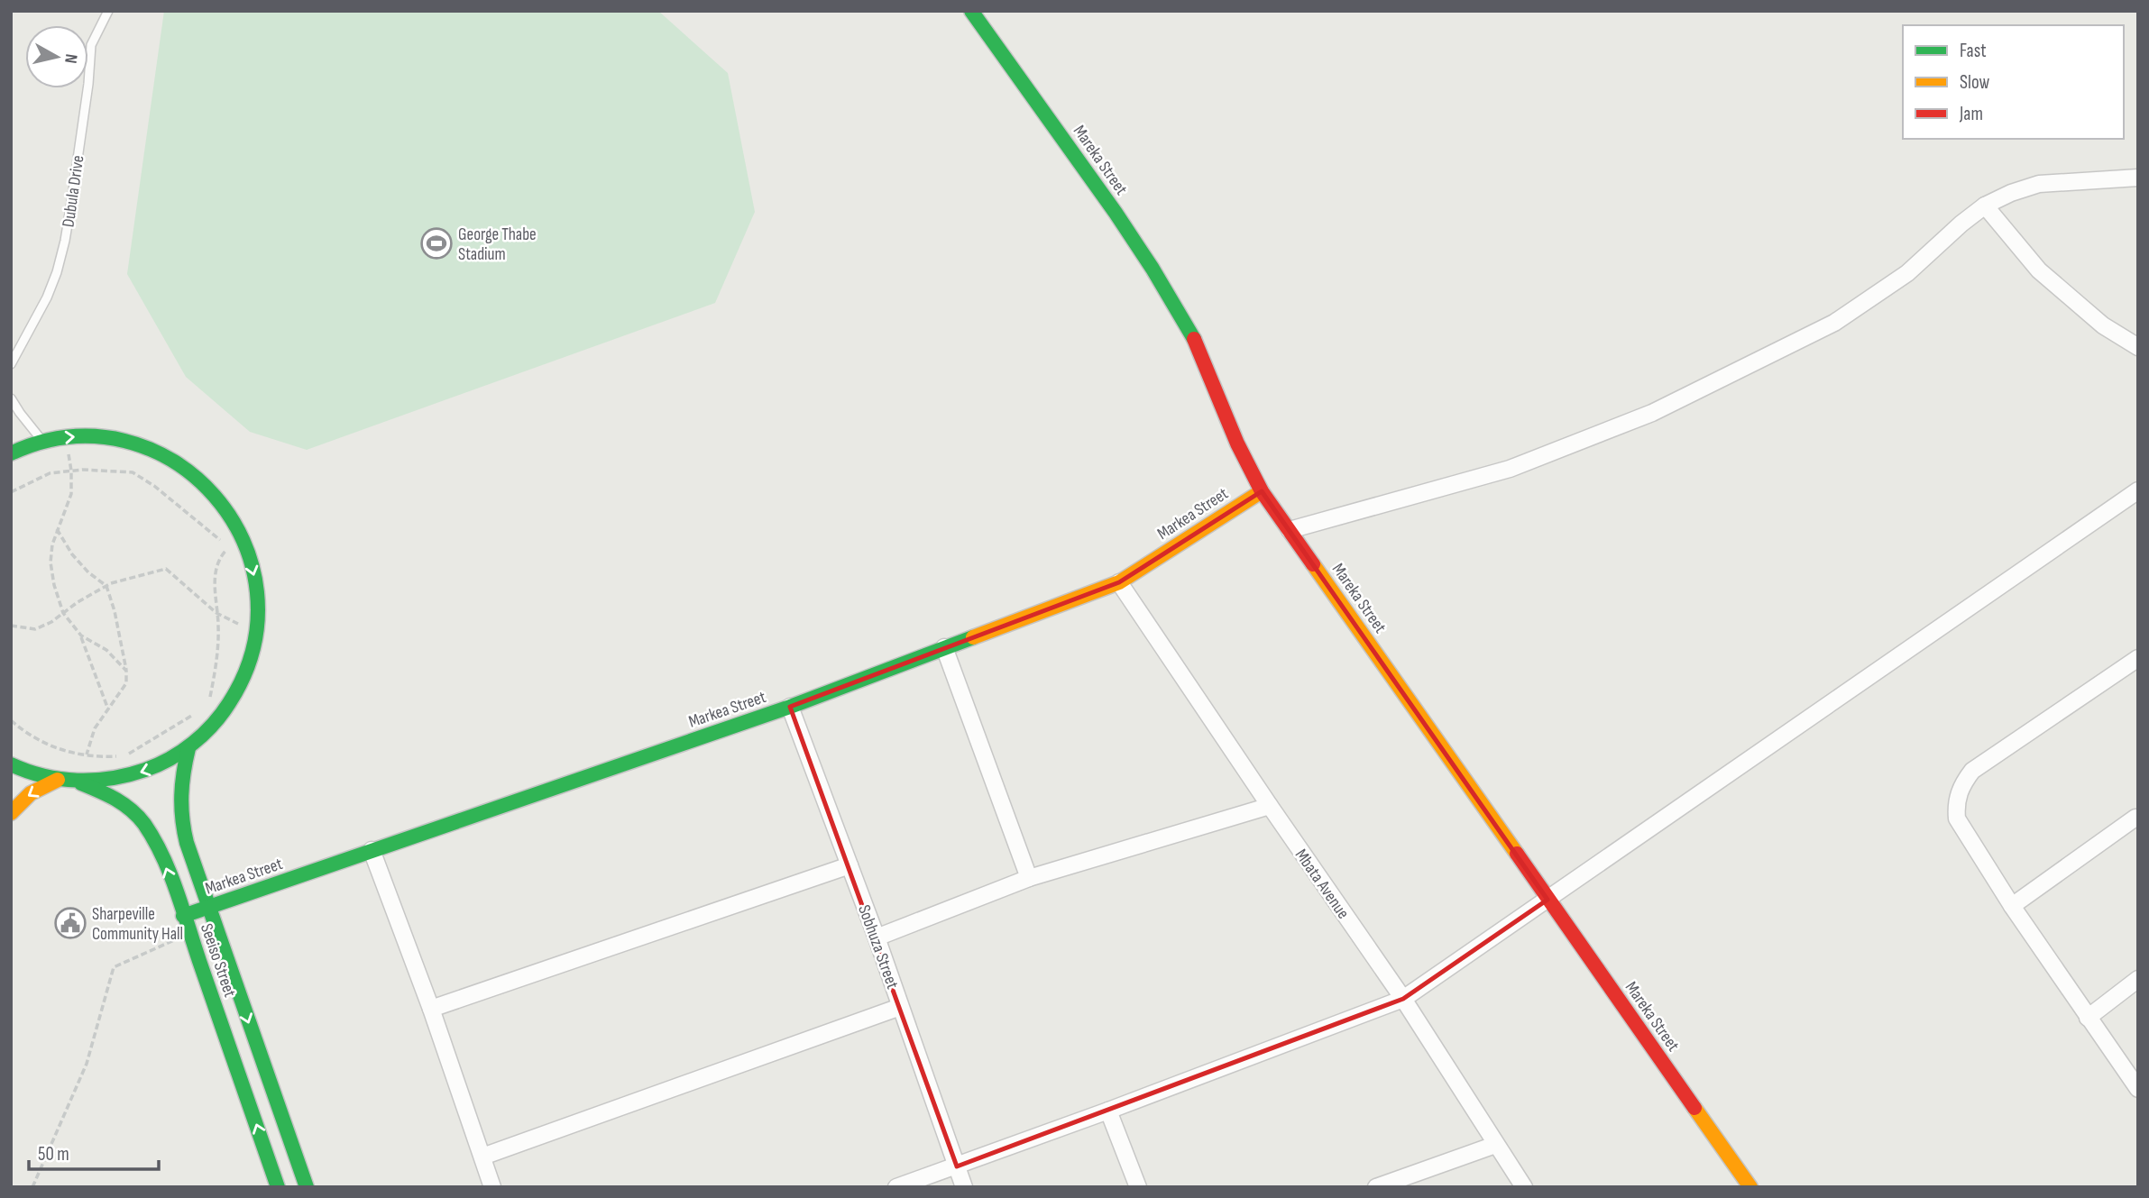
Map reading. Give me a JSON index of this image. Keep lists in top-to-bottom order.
{
  "streets": {
    "street": [
      "Mareka Street",
      "Markea Street",
      "Mbata Avenue",
      "Sobhuza Street",
      "Seeiso Street"
    ],
    "lane": ["Dubula Drive"]
  },
  "crossings": [
    ["Mareka Street", "Markea Street"],
    ["Markea Street", "Mbata Avenue"],
    ["Markea Street", "Sobhuza Street"],
    ["Markea Street", "Seeiso Street"]
  ],
  "places": {
    "sports": ["George Thabe Stadium"],
    "public building": ["Sharpeville Community Hall"]
  },
  "legend": ["Fast", "Slow", "Jam"],
  "scale_bar": "50 m",
  "north": "right"
}
